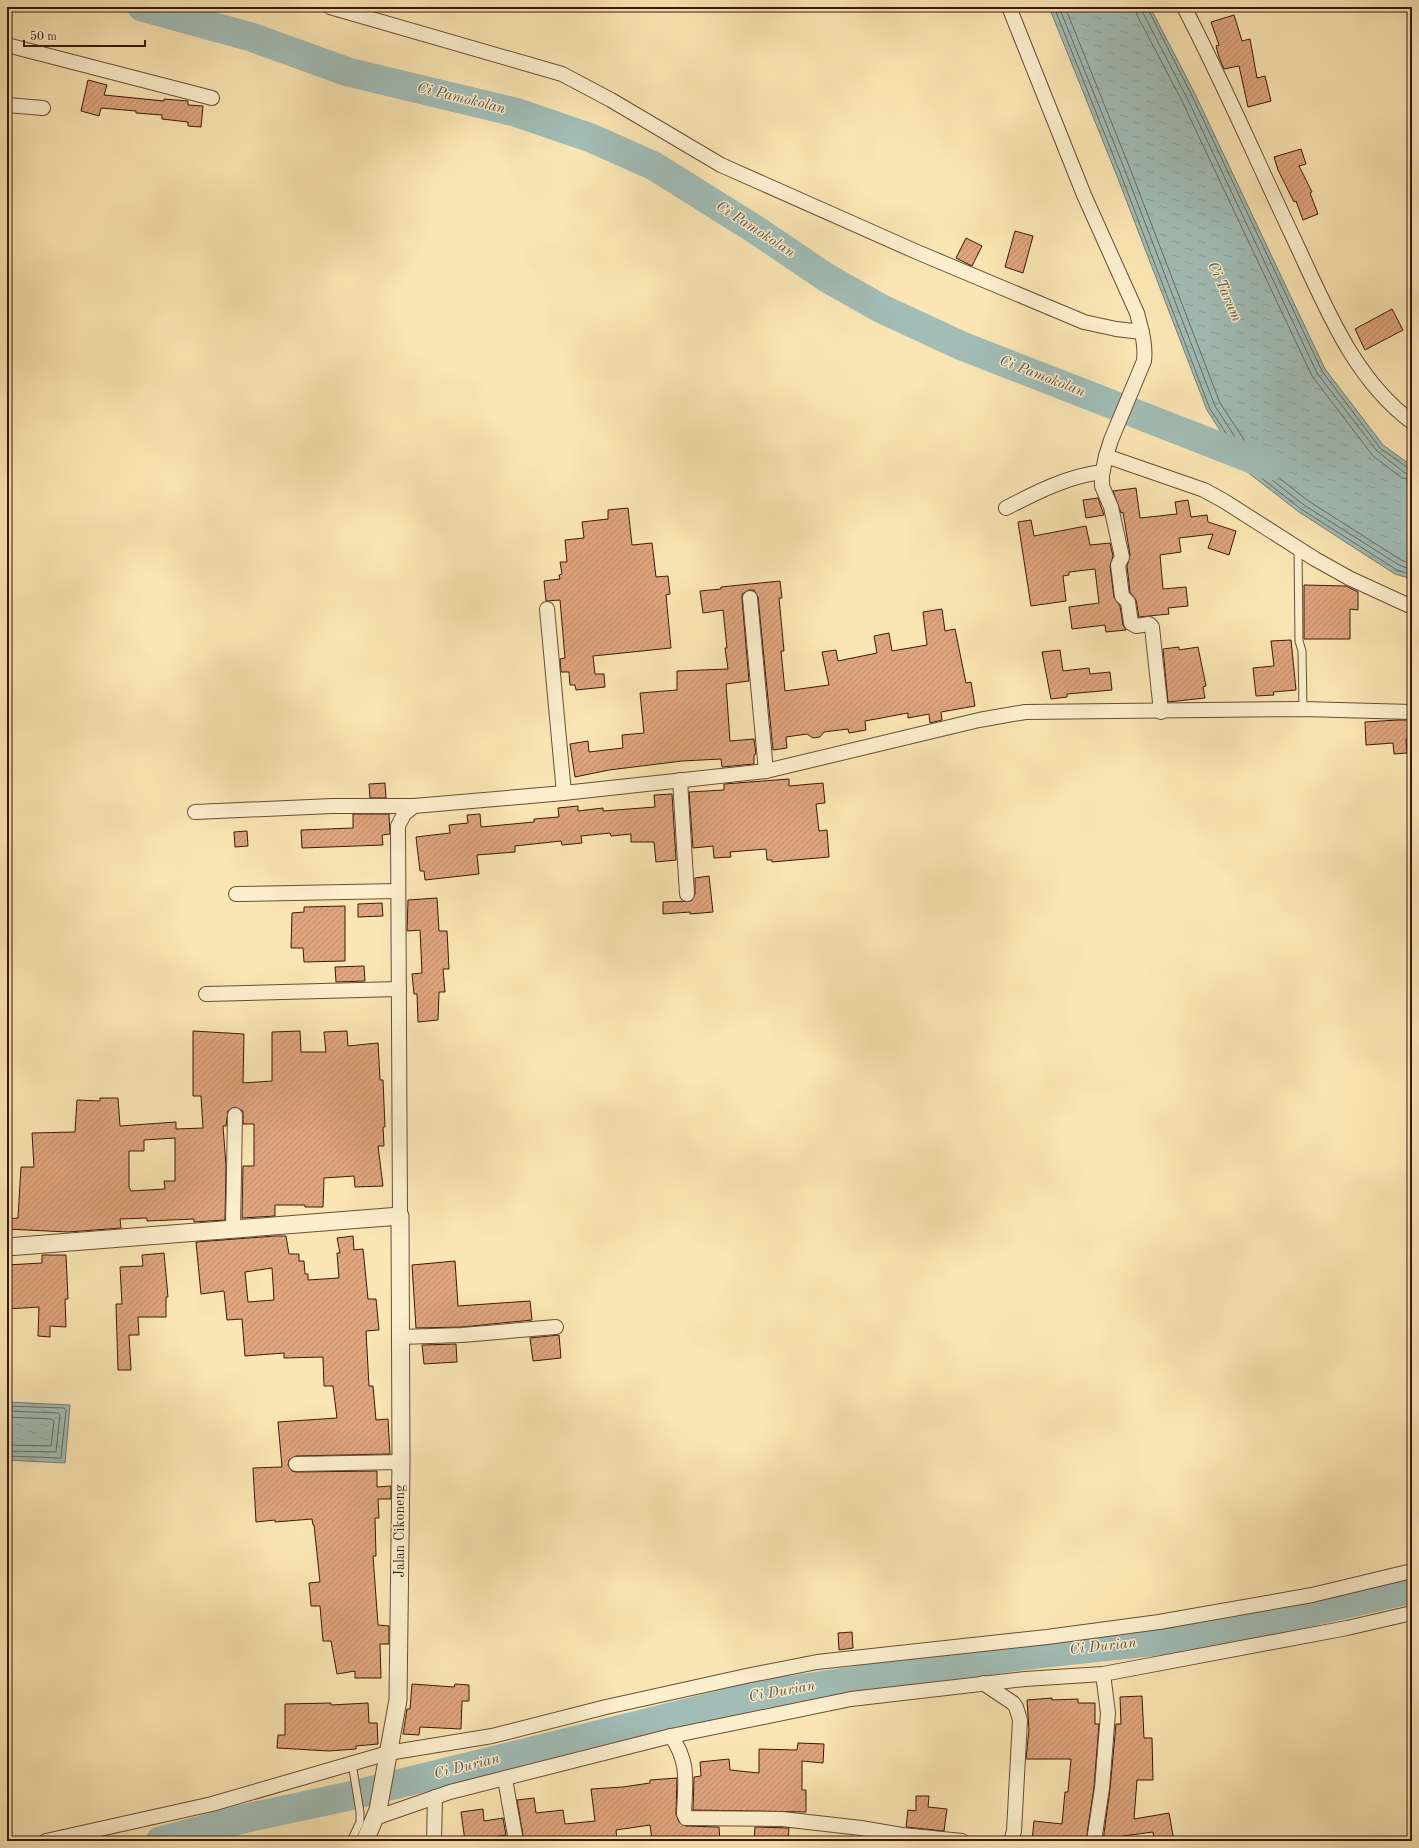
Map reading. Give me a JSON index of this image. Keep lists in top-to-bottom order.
{
  "streets": {
    "street": ["Jalan Cikoneng"]
  },
  "water": ["Ci Pamokolan", "Ci Tarum", "Ci Durian"],
  "scale_bar": "50 m"
}
